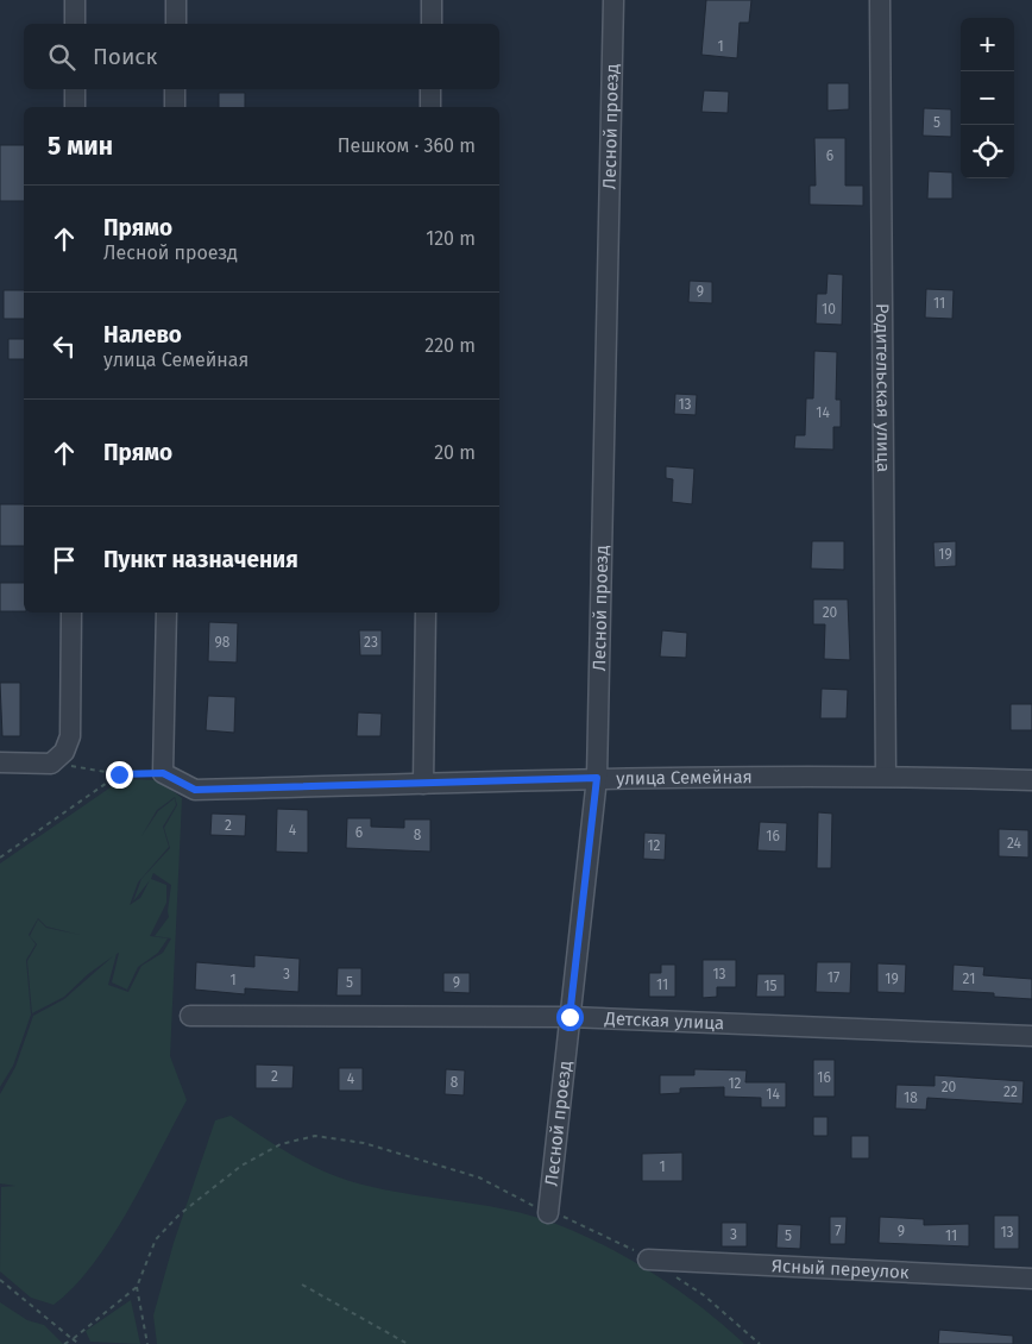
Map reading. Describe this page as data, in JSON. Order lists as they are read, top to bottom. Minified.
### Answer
{"streets":{"street":["Лесной проезд","Родительская улица","улица Семейная","Детская улица","Ясный переулок"]},"crossings":[["Лесной проезд","улица Семейная"],["Лесной проезд","Детская улица"],["Родительская улица","улица Семейная"]],"house_numbers":["1","5","6","9","11","10","13","14","19","20","98","23","2","4","6","8","16","24","12","3","13","17","19","21","1","5","9","11","15","2","16","4","8","12","20","22","14","18","1","7","9","13","3","5","11"],"page":{"map_buttons":["+","−"],"search":"Поиск","heading":["5 мин","Пешком · 360 m"],"list":[["Прямо","Лесной проезд","120 m"],["Налево","улица Семейная","220 m"],["Прямо","20 m"],"Пункт назначения"]}}
